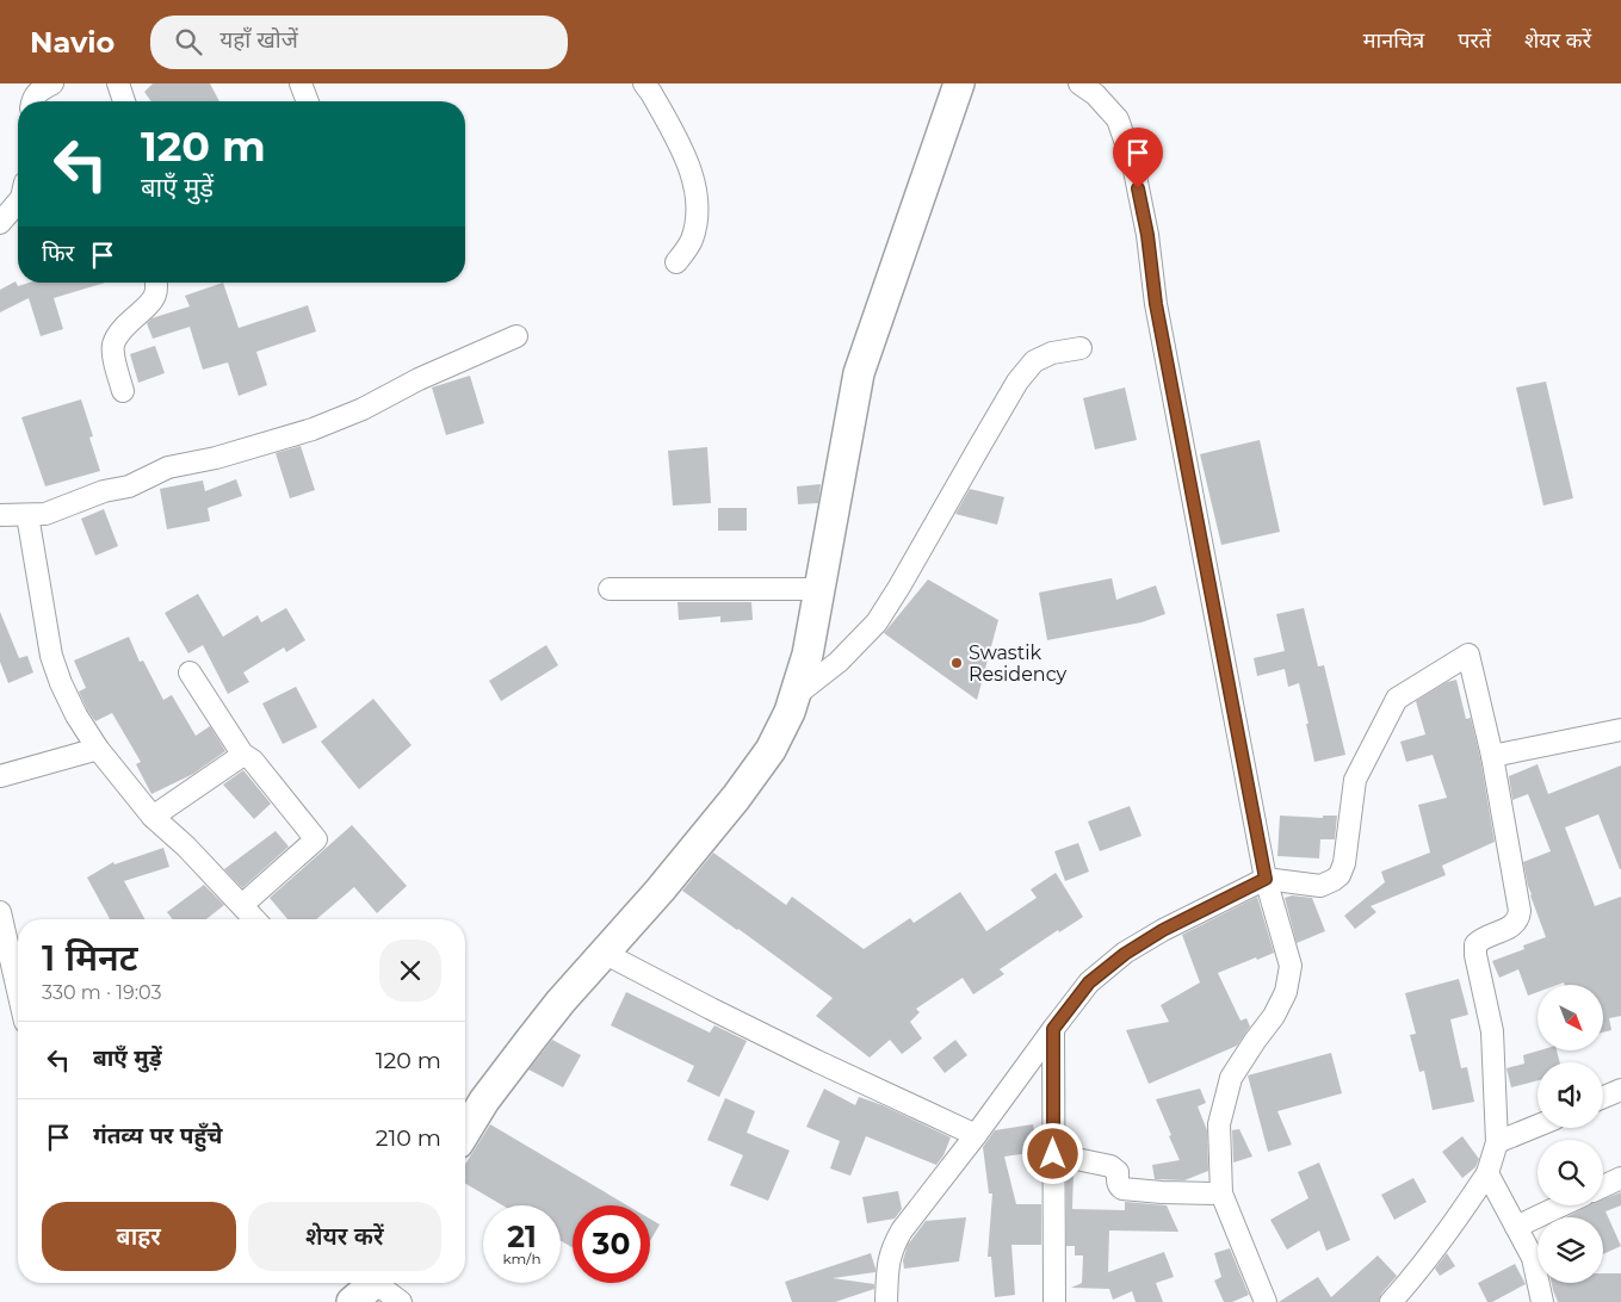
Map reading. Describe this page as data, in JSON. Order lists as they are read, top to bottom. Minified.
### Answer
{"places":["Swastik Residency"],"north":"bottom right","page":{"header":"Navio","search":"यहाँ खोजें","nav":["मानचित्र","परतें","शेयर करें"],"turn":["120 m","बाएँ मुड़ें"],"then":"फिर","heading":["1 मिनट","330 m · 19:03"],"list":[{"name":"बाएँ मुड़ें","value":"120 m"},{"name":"गंतव्य पर पहुँचे","value":"210 m"}],"buttons":["बाहर","शेयर करें"],"speed":"21 km/h","limit":"30"}}
